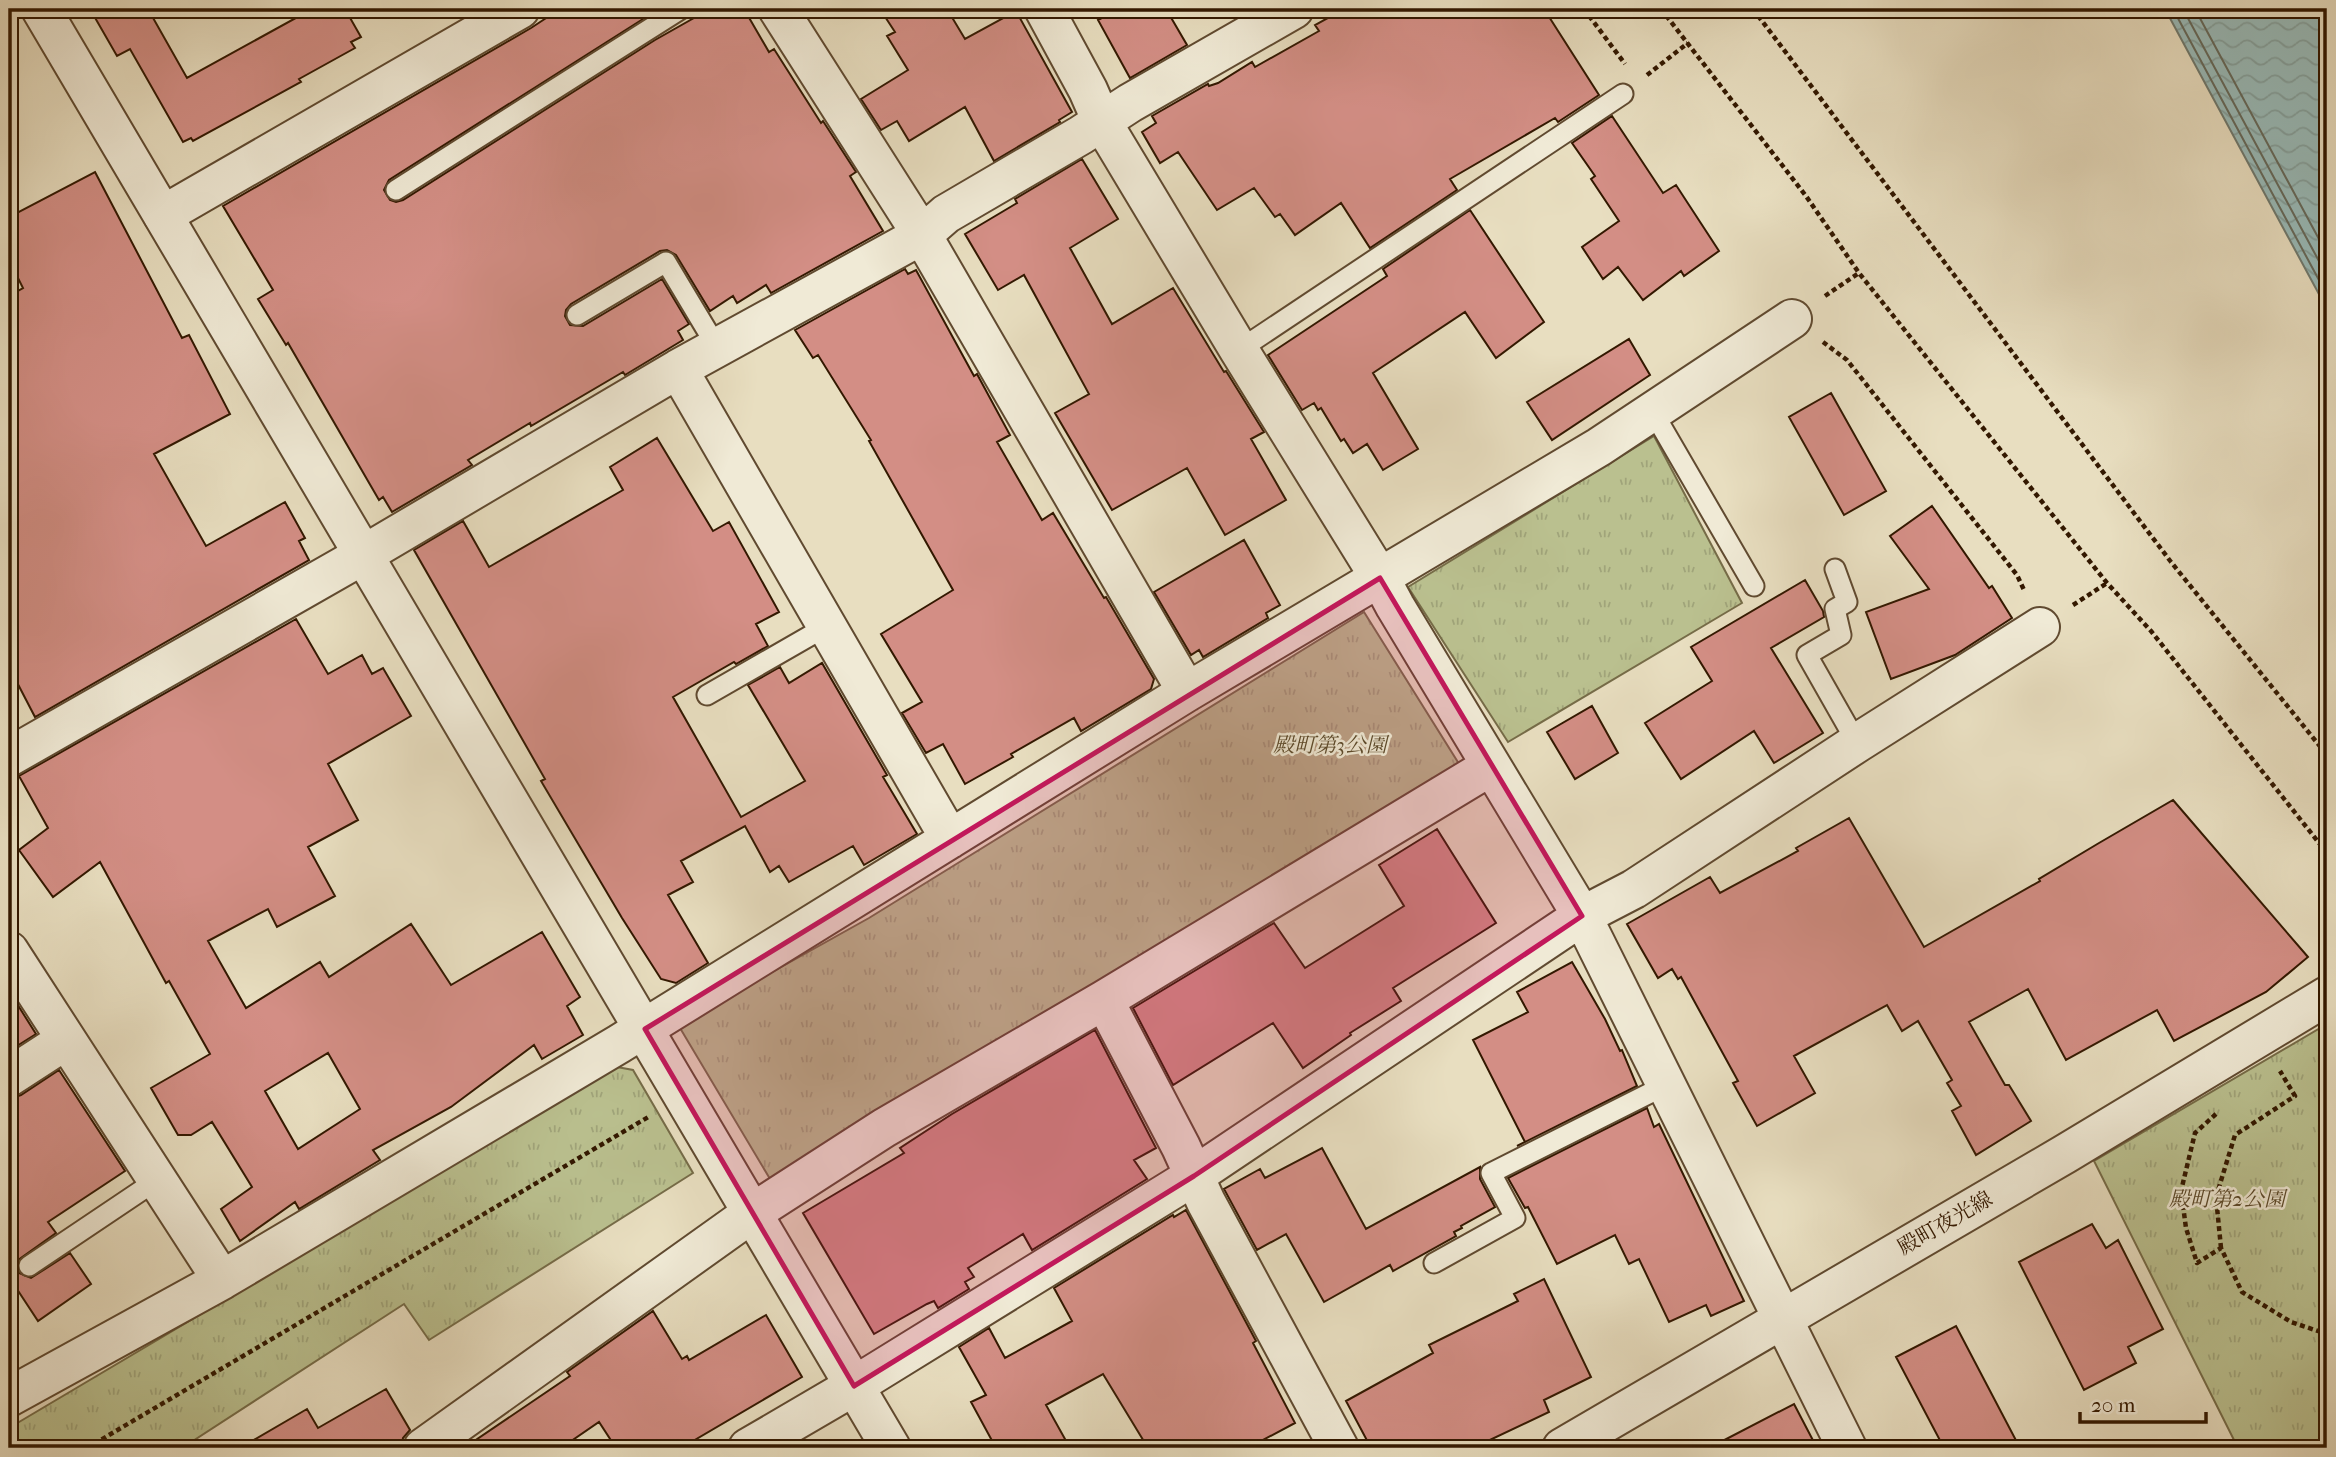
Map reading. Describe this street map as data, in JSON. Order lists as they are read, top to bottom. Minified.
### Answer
{"streets":{"street":["殿町夜光線"]},"parks":["殿町第3公園","殿町第2公園"],"scale_bar":"20 m"}
